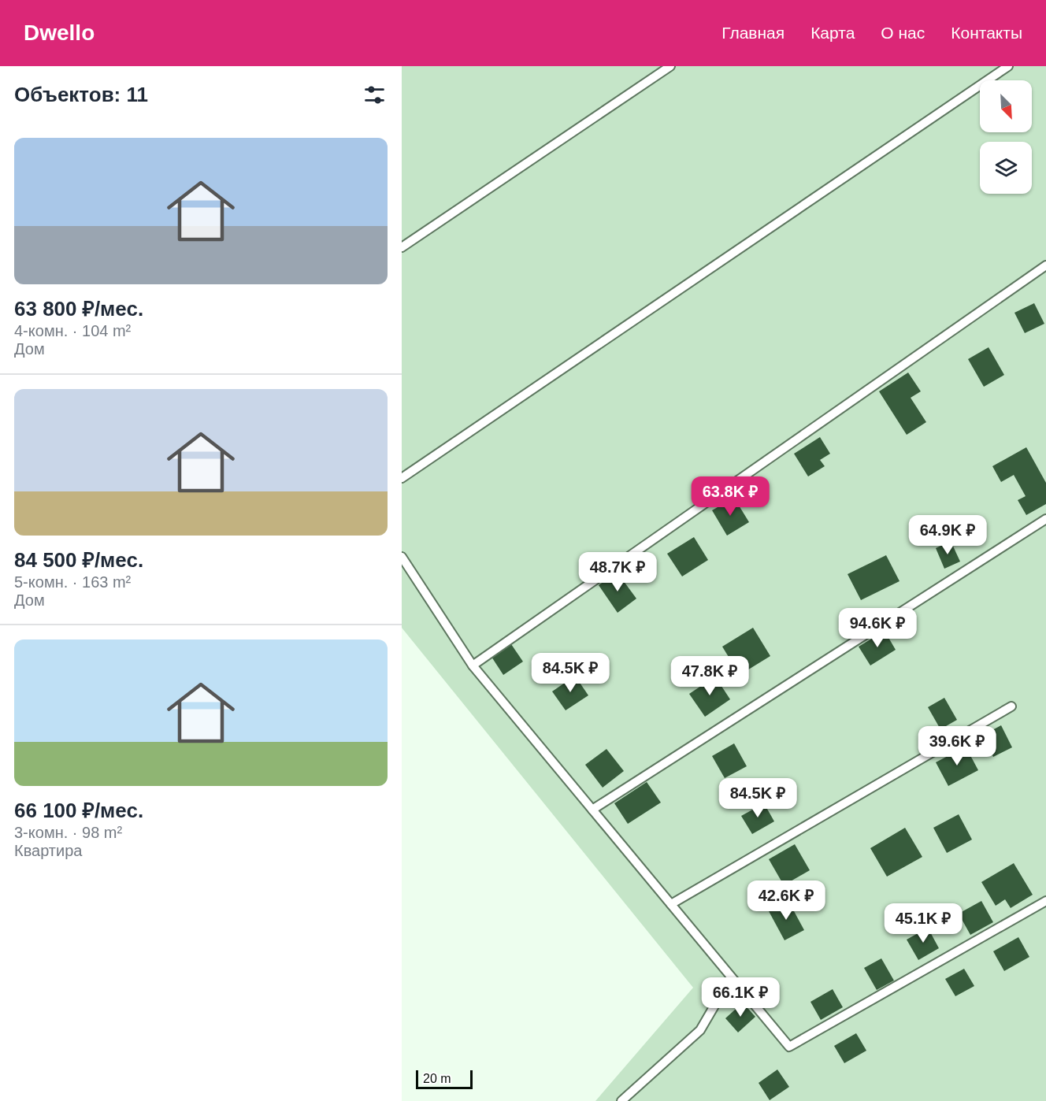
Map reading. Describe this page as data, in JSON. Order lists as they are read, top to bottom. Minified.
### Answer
{"scale_bar":"20 m","north":"bottom right","page":{"header":"Dwello","nav":["Главная","Карта","О нас","Контакты"],"heading":"Объектов: 11","list":[{"name":"63 800 ₽/мес.","note":"4-комн. · 104 m² · Дом"},{"name":"84 500 ₽/мес.","note":"5-комн. · 163 m² · Дом"},{"name":"66 100 ₽/мес.","note":"3-комн. · 98 m² · Квартира"}],"price":["63.8K ₽","64.9K ₽","48.7K ₽","94.6K ₽","84.5K ₽","47.8K ₽","39.6K ₽","84.5K ₽","42.6K ₽","45.1K ₽","66.1K ₽"],"scale":"20 m"}}
